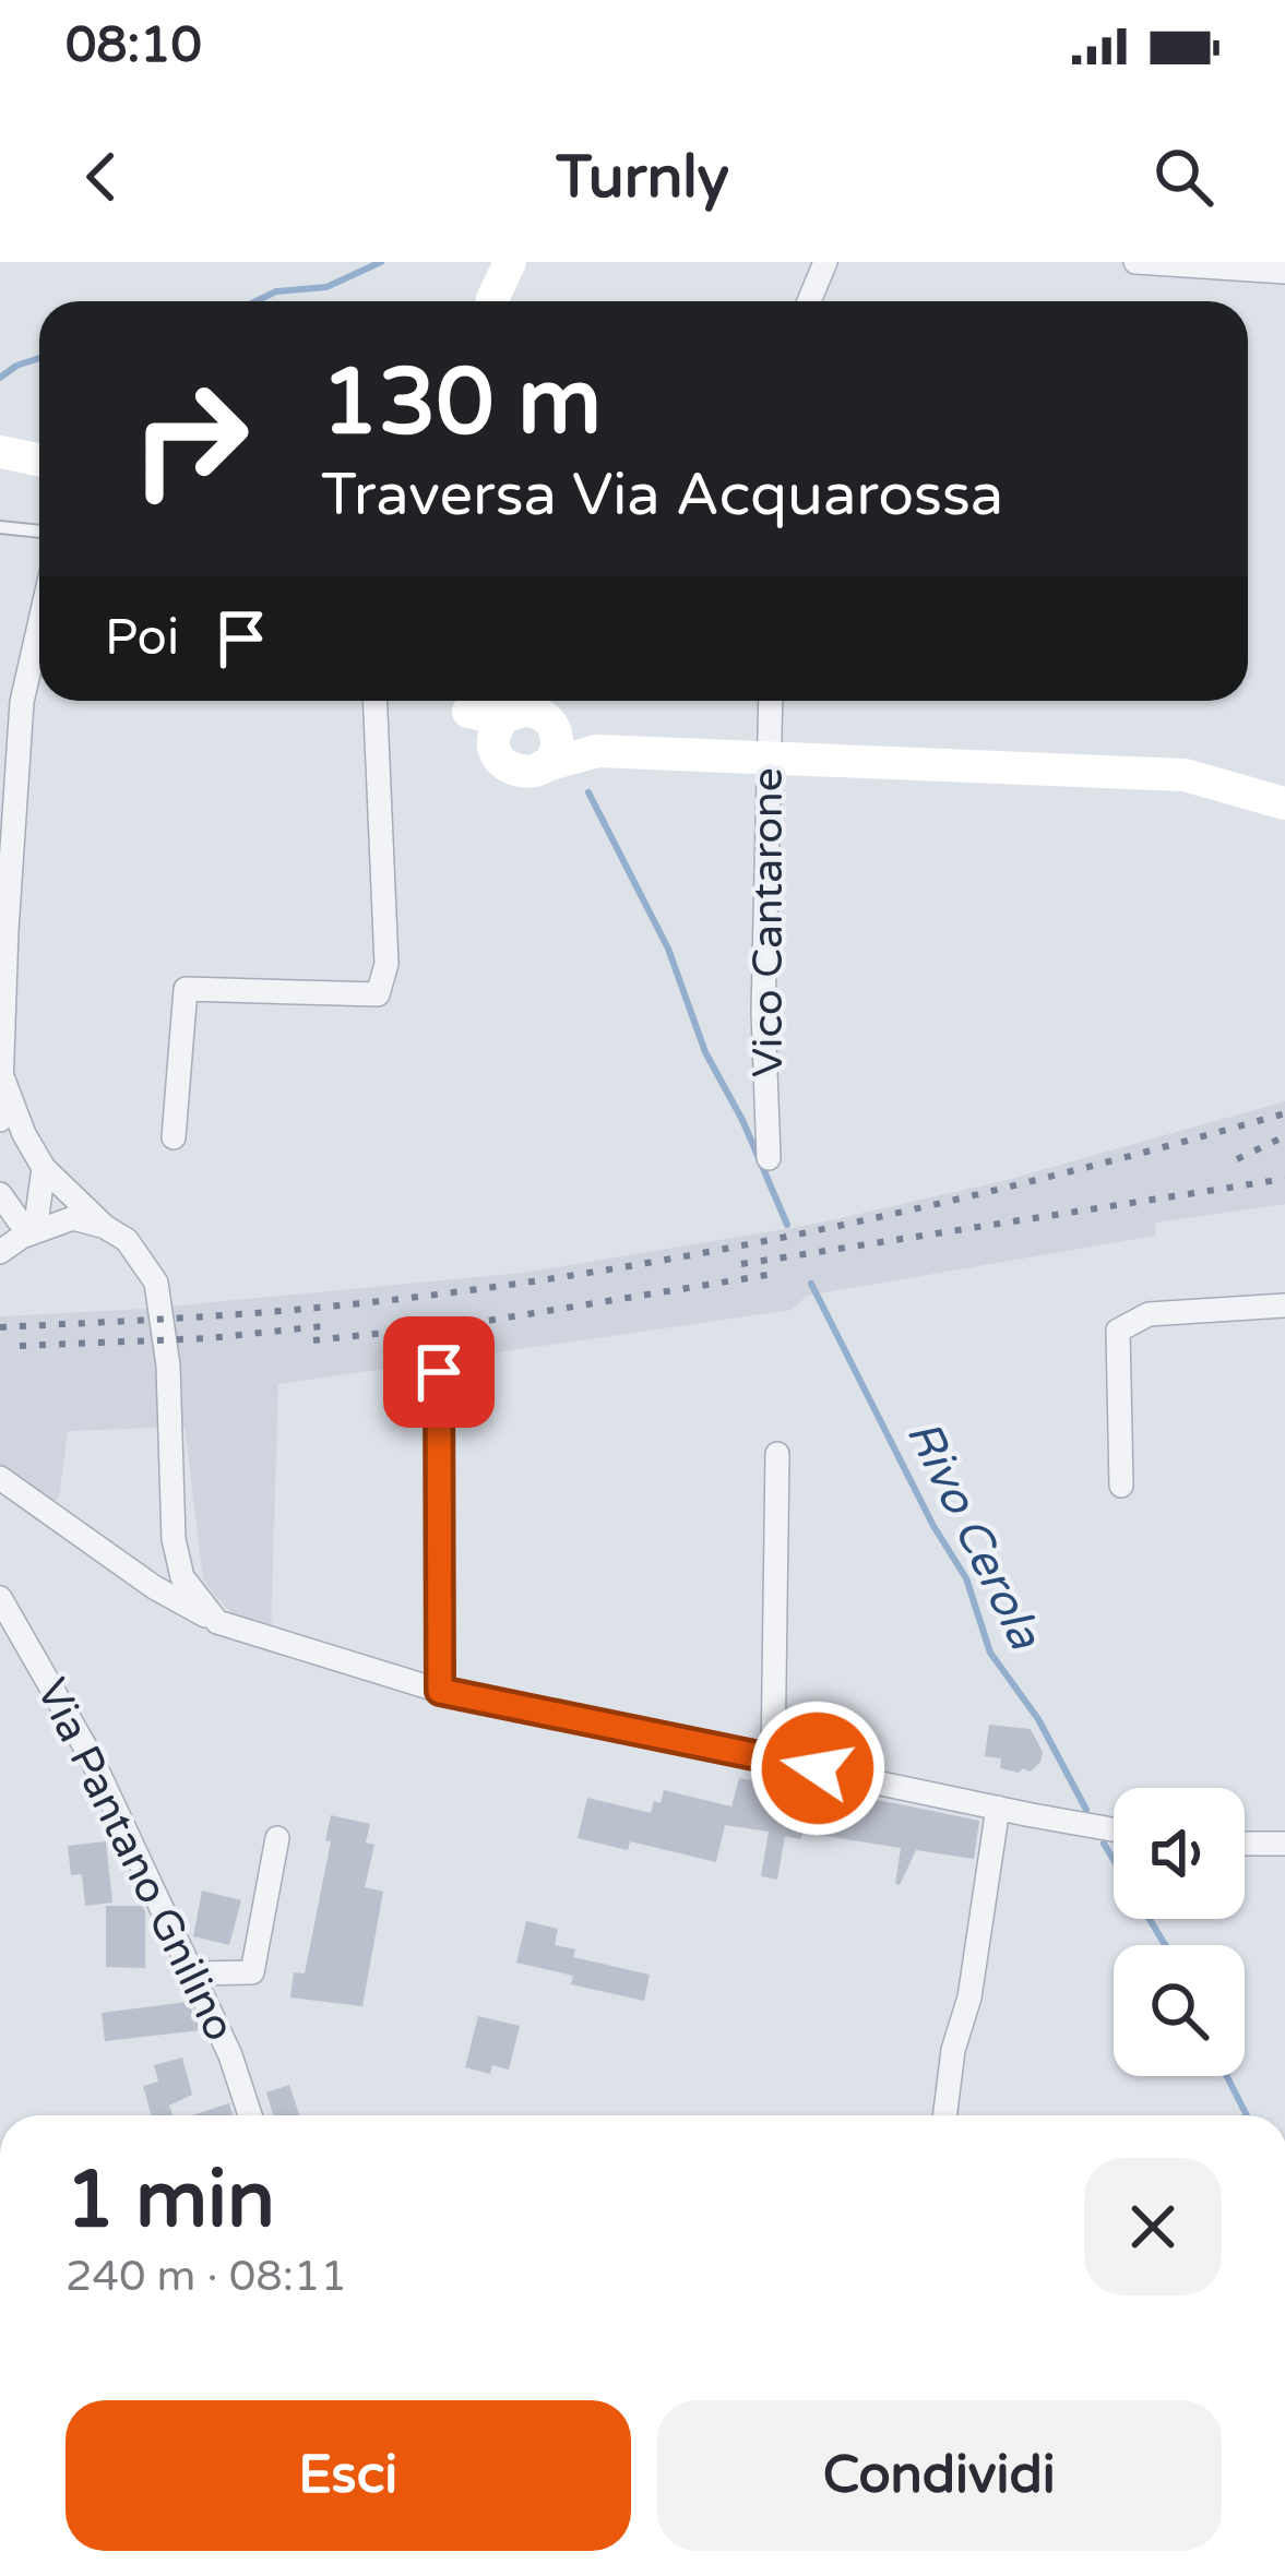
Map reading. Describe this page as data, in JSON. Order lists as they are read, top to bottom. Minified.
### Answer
{"streets":{"street":["Vico Cantarone","Via Pantano Gnilino"]},"water":["Rivo Cerola"],"page":{"status":"08:10","header":"Turnly","turn":["130 m","Traversa Via Acquarossa"],"then":"Poi","heading":["1 min","240 m · 08:11"],"buttons":["Esci","Condividi"]}}
